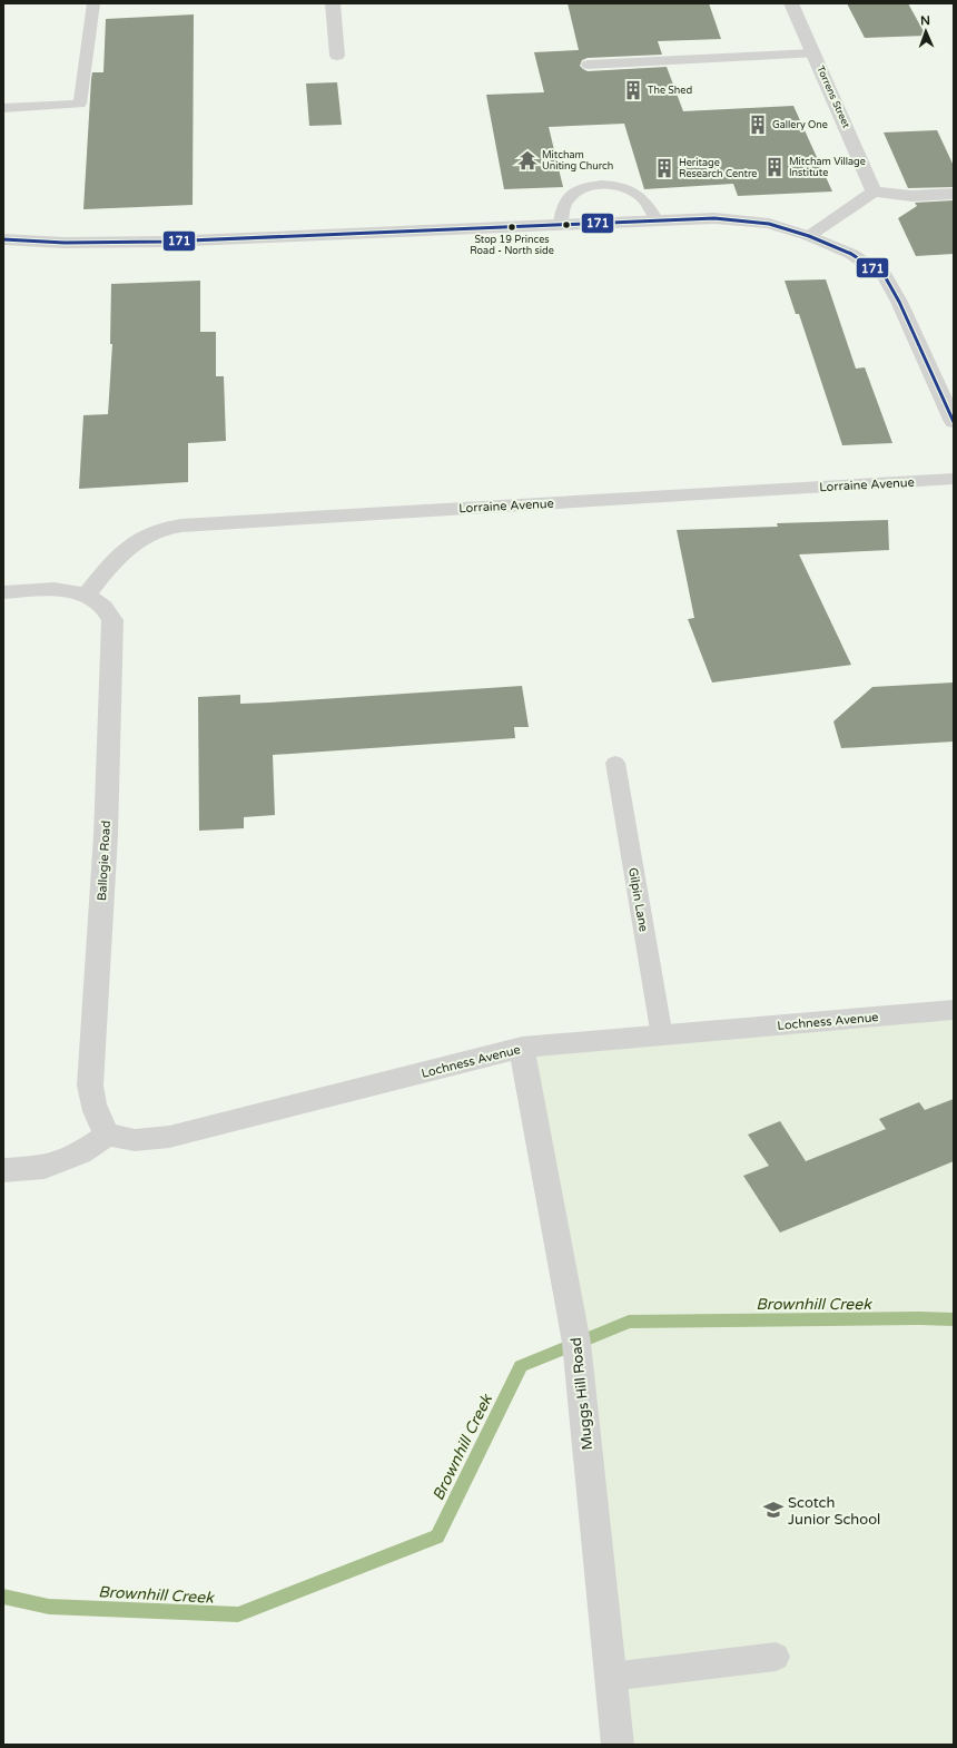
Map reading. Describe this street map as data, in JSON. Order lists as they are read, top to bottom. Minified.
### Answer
{"streets":{"street":["Torrens Street","Lorraine Avenue","Ballogie Road","Lochness Avenue","Muggs Hill Road"],"lane":["Gilpin Lane"]},"crossings":[["Lorraine Avenue","Ballogie Road"],["Ballogie Road","Lochness Avenue"],["Gilpin Lane","Lochness Avenue"],["Lochness Avenue","Muggs Hill Road"]],"water":["Brownhill Creek"],"places":{"building":["The Shed","Gallery One","Mitcham Village Institute","Heritage Research Centre"],"temple":["Mitcham Uniting Church"],"other":["Stop 19 Princes Road - North side"],"school or university":["Scotch Junior School"]},"lines":["transit line 171"],"north":"top"}
